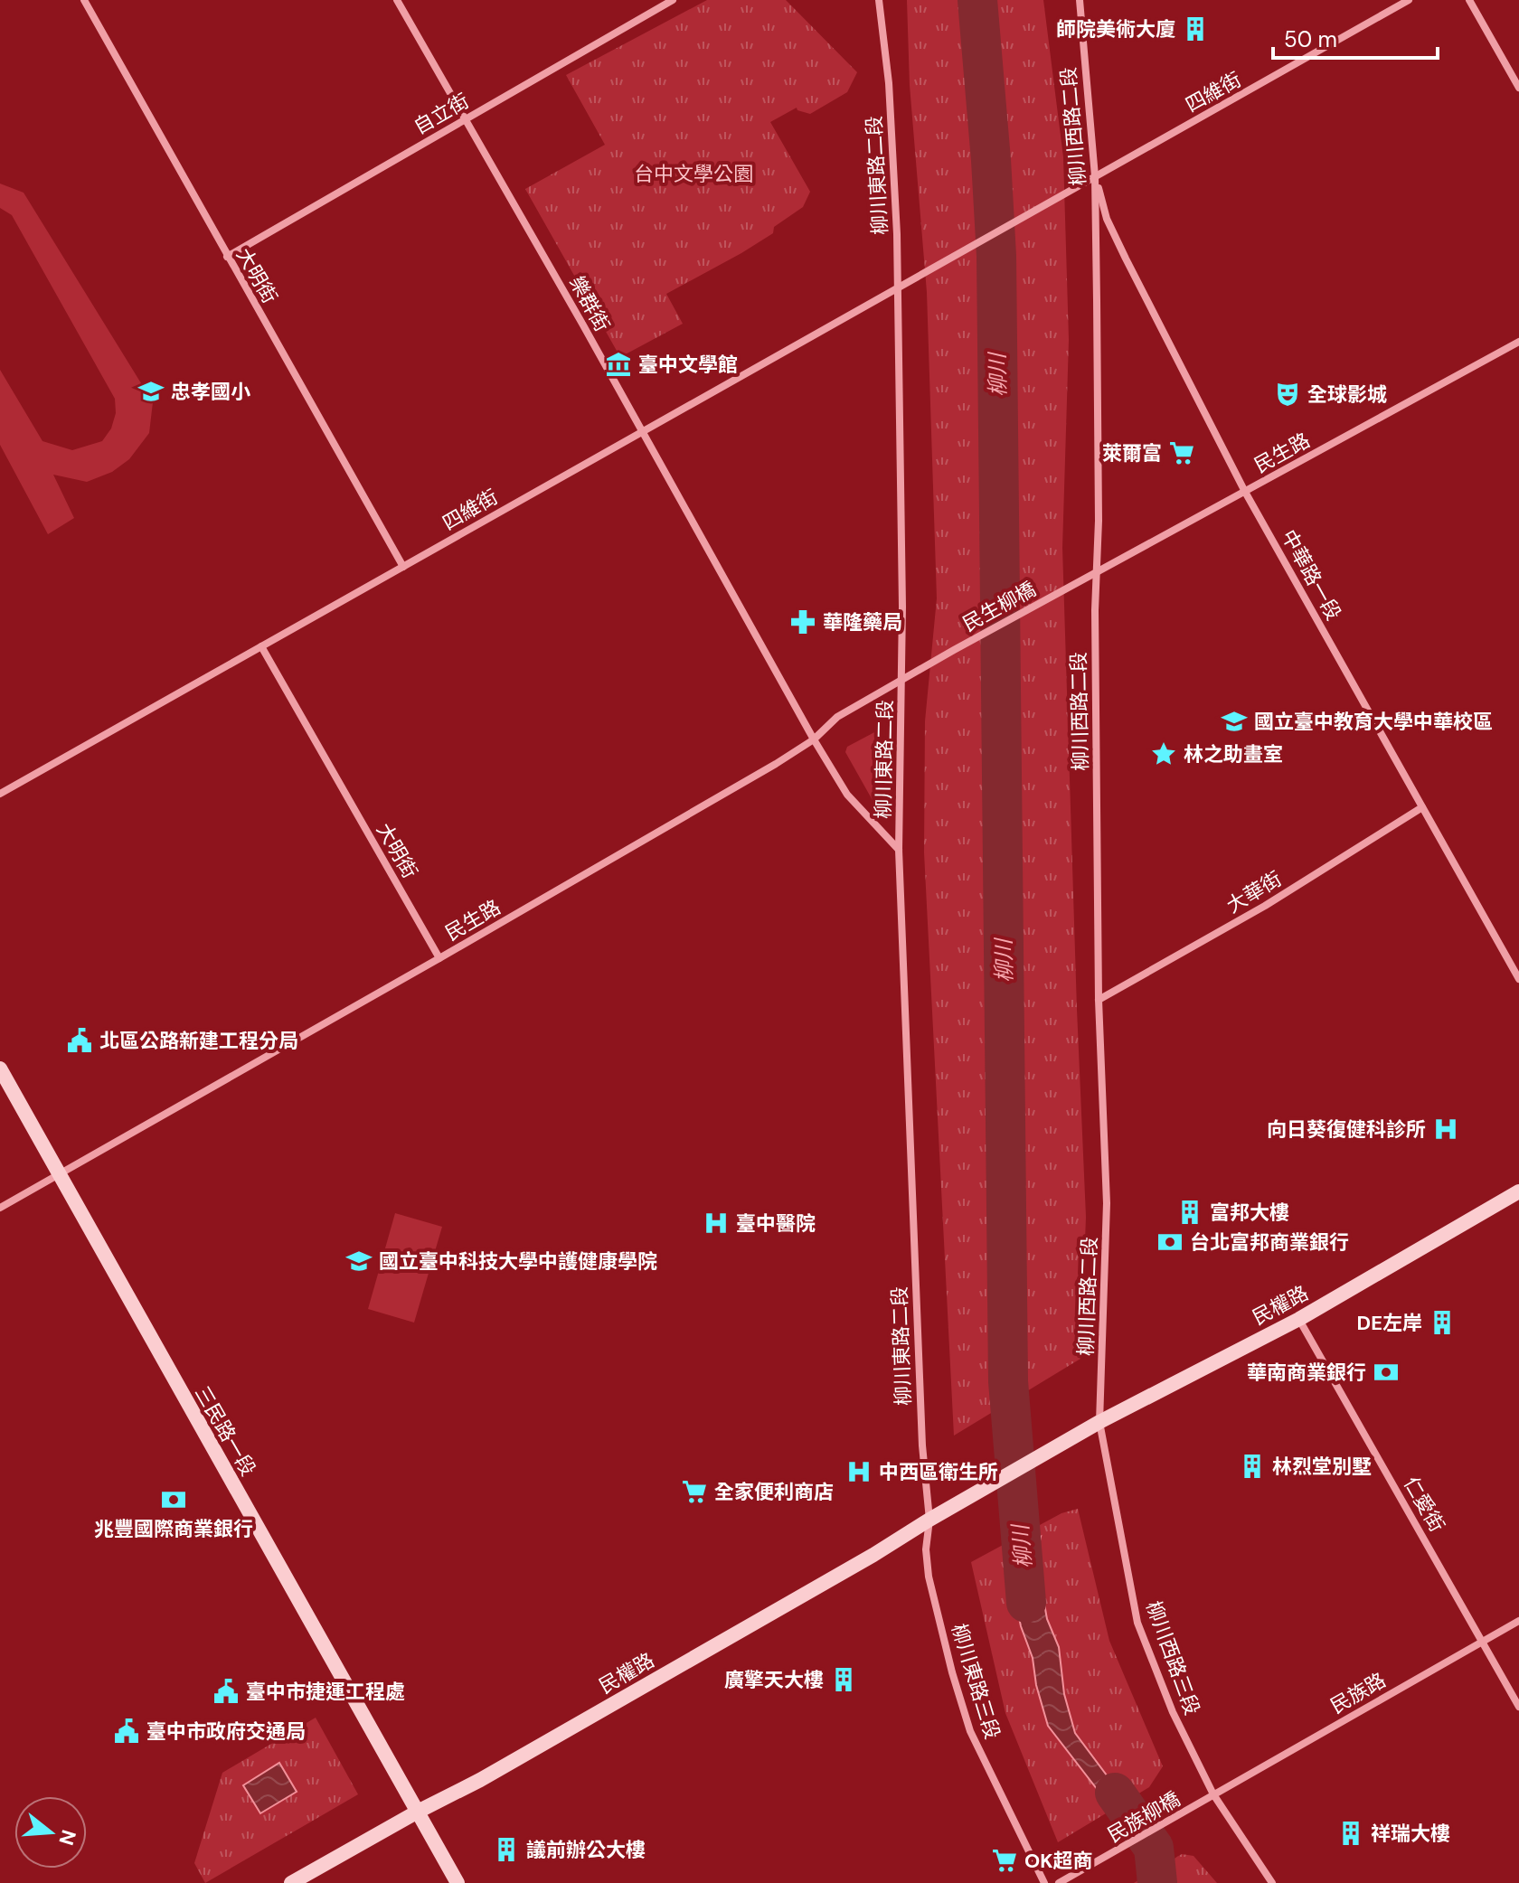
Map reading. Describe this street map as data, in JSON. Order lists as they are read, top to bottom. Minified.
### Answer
{"streets":{"main road":["民權路","三民路一段"],"street":["四維街","自立街","柳川西路二段","柳川東路二段","大明街","樂群街","民生路","中華路一段","民生柳橋","大華街","仁愛街","柳川西路三段","柳川東路三段","民族路","民族柳橋"]},"crossings":[["四維街","柳川西路二段"],["四維街","柳川東路二段"],["四維街","大明街"],["四維街","樂群街"],["四維街","中華路一段"],["自立街","大明街"],["自立街","樂群街"],["柳川西路二段","民生路"],["柳川西路二段","中華路一段"],["柳川西路二段","大華街"],["柳川西路二段","民權路"],["柳川西路二段","柳川西路三段"],["柳川東路二段","樂群街"],["柳川東路二段","民生路"],["柳川東路二段","民權路"],["柳川東路二段","柳川東路三段"],["大明街","民生路"],["樂群街","民生路"],["民生路","中華路一段"],["民生路","民生柳橋"],["民生路","三民路一段"],["中華路一段","大華街"],["民權路","三民路一段"],["民權路","仁愛街"],["民權路","柳川西路三段"],["民權路","柳川東路三段"],["仁愛街","民族路"],["柳川西路三段","民族路"],["柳川西路三段","民族柳橋"],["民族路","民族柳橋"]],"water":["柳川"],"parks":["台中文學公園"],"places":{"building":["師院美術大廈","富邦大樓","DE左岸","林烈堂別墅","廣擎天大樓","祥瑞大樓","議前辦公大樓"],"museum":["臺中文學館"],"school or university":["忠孝國小","國立臺中教育大學中華校區","國立臺中科技大學中護健康學院"],"theatre":["全球影城"],"supermarket":["萊爾富","全家便利商店","OK超商"],"pharmacy":["華隆藥局"],"place":["林之助畫室"],"public building":["北區公路新建工程分局","臺中市捷運工程處","臺中市政府交通局"],"hospital":["向日葵復健科診所","臺中醫院","中西區衛生所"],"bank":["台北富邦商業銀行","華南商業銀行","兆豐國際商業銀行"]},"scale_bar":"50 m","north":"right"}
